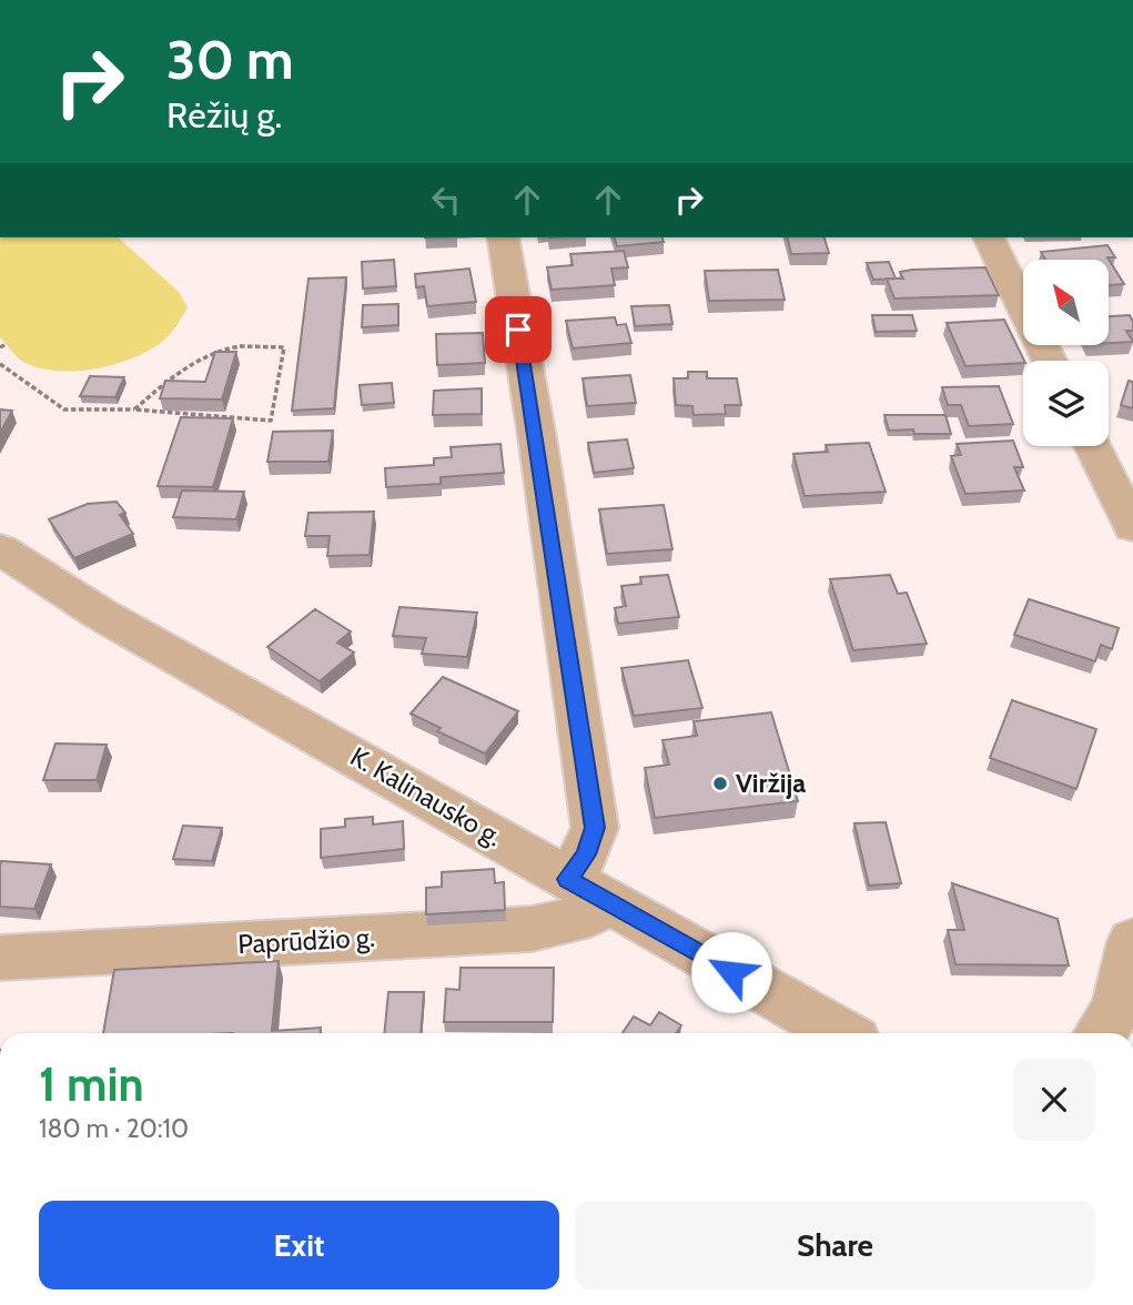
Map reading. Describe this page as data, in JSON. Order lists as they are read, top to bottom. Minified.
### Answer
{"streets":{"street":["K. Kalinausko g.","Paprūdžio g."]},"crossings":[["K. Kalinausko g.","Paprūdžio g."]],"places":["Viržija"],"north":"top left","page":{"turn":["30 m","Rėžių g."],"heading":["1 min","180 m · 20:10"],"buttons":["Exit","Share"]}}
